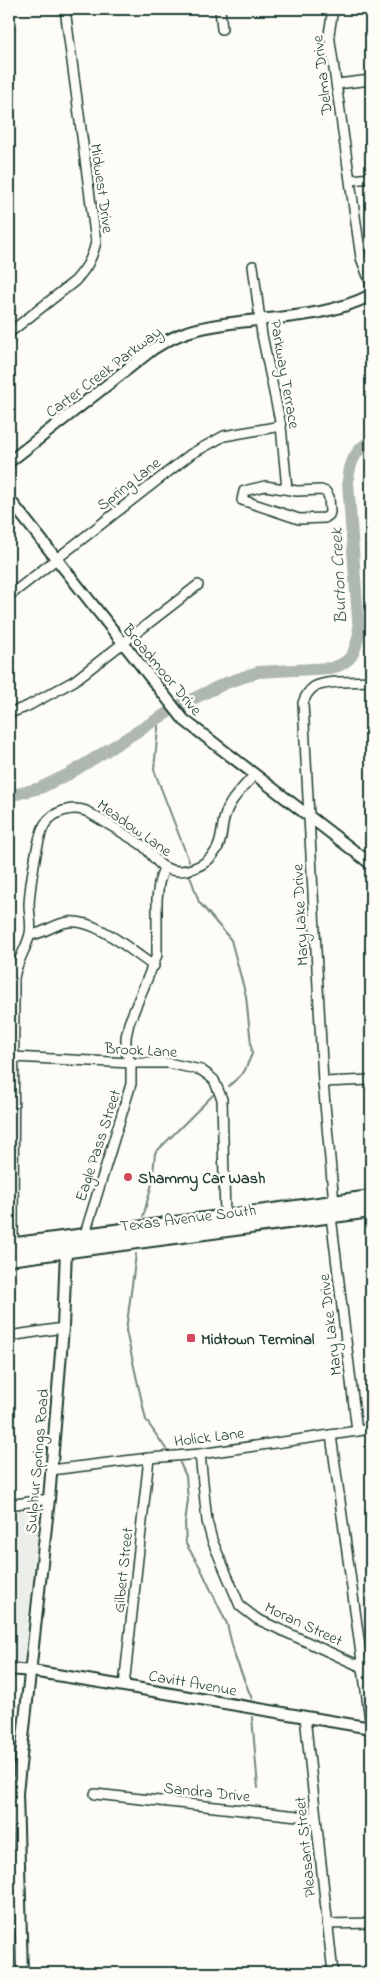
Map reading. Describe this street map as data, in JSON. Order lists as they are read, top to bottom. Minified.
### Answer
{"streets":{"main road":["Texas Avenue South"],"street":["Delma Drive","Midwest Drive","Carter Creek Parkway","Parkway Terrace","Spring Lane","Broadmoor Drive","Meadow Lane","Mary Lake Drive","Brook Lane","Eagle Pass Street","Holick Lane","Sulphur Springs Road","Gilbert Street","Moran Street","Cavitt Avenue","Sandra Drive","Pleasant Street"]},"crossings":[["Carter Creek Parkway","Parkway Terrace"],["Parkway Terrace","Spring Lane"],["Spring Lane","Broadmoor Drive"],["Broadmoor Drive","Meadow Lane"],["Broadmoor Drive","Mary Lake Drive"],["Meadow Lane","Brook Lane"],["Meadow Lane","Eagle Pass Street"],["Meadow Lane","Texas Avenue South"],["Mary Lake Drive","Texas Avenue South"],["Mary Lake Drive","Holick Lane"],["Brook Lane","Eagle Pass Street"],["Brook Lane","Texas Avenue South"],["Eagle Pass Street","Texas Avenue South"],["Texas Avenue South","Sulphur Springs Road"],["Holick Lane","Sulphur Springs Road"],["Holick Lane","Gilbert Street"],["Holick Lane","Moran Street"],["Sulphur Springs Road","Cavitt Avenue"],["Gilbert Street","Cavitt Avenue"],["Cavitt Avenue","Pleasant Street"],["Sandra Drive","Pleasant Street"]],"water":["Burton Creek"],"places":{"other":["Shammy Car Wash"],"transit":["Midtown Terminal"]}}
